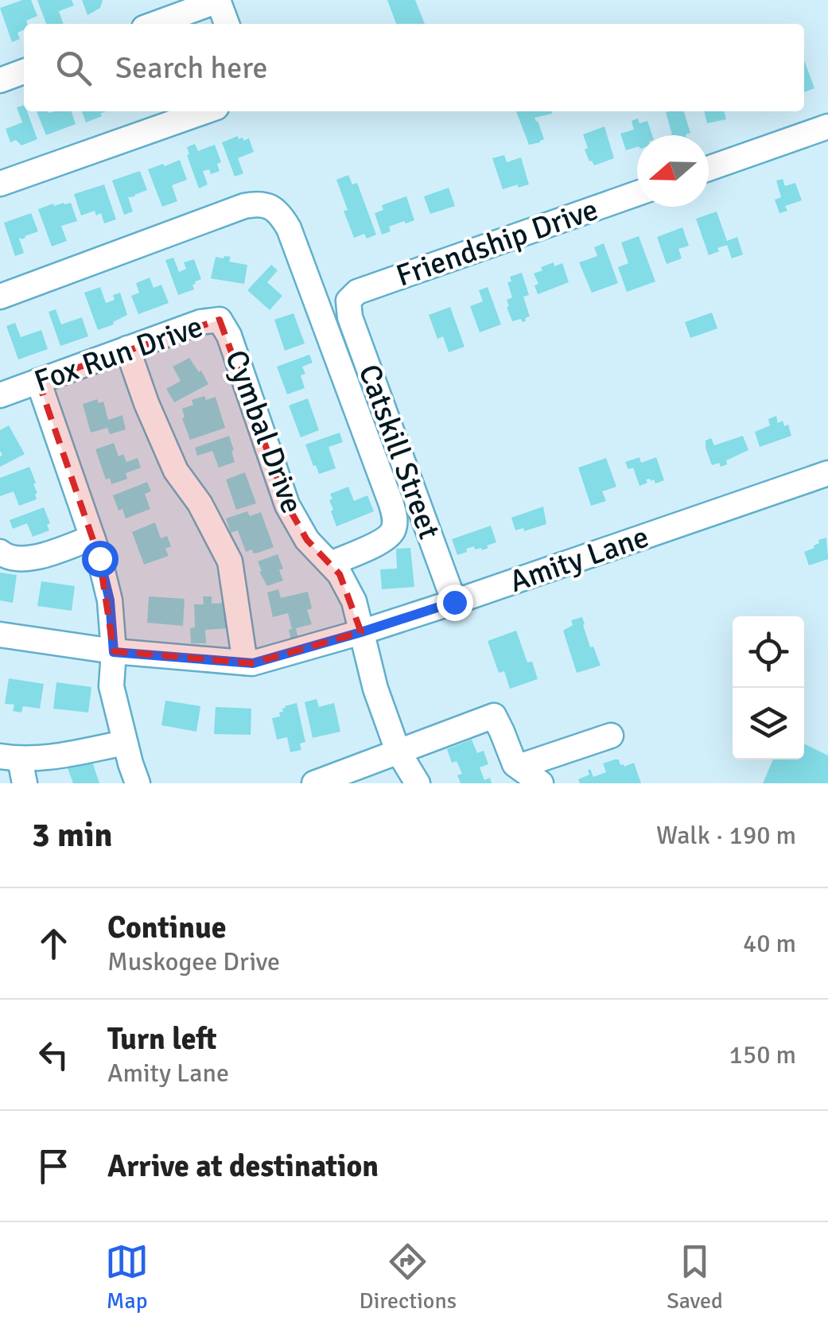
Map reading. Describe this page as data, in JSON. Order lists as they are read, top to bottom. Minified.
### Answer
{"streets":{"street":["Friendship Drive","Fox Run Drive","Cymbal Drive","Catskill Street","Amity Lane"]},"crossings":[["Friendship Drive","Catskill Street"],["Fox Run Drive","Cymbal Drive"],["Cymbal Drive","Amity Lane"],["Catskill Street","Amity Lane"]],"north":"left","page":{"search":"Search here","heading":["3 min","Walk · 190 m"],"list":[["Continue","Muskogee Drive","40 m"],["Turn left","Amity Lane","150 m"],"Arrive at destination"],"nav":["Map","Directions","Saved"]}}
